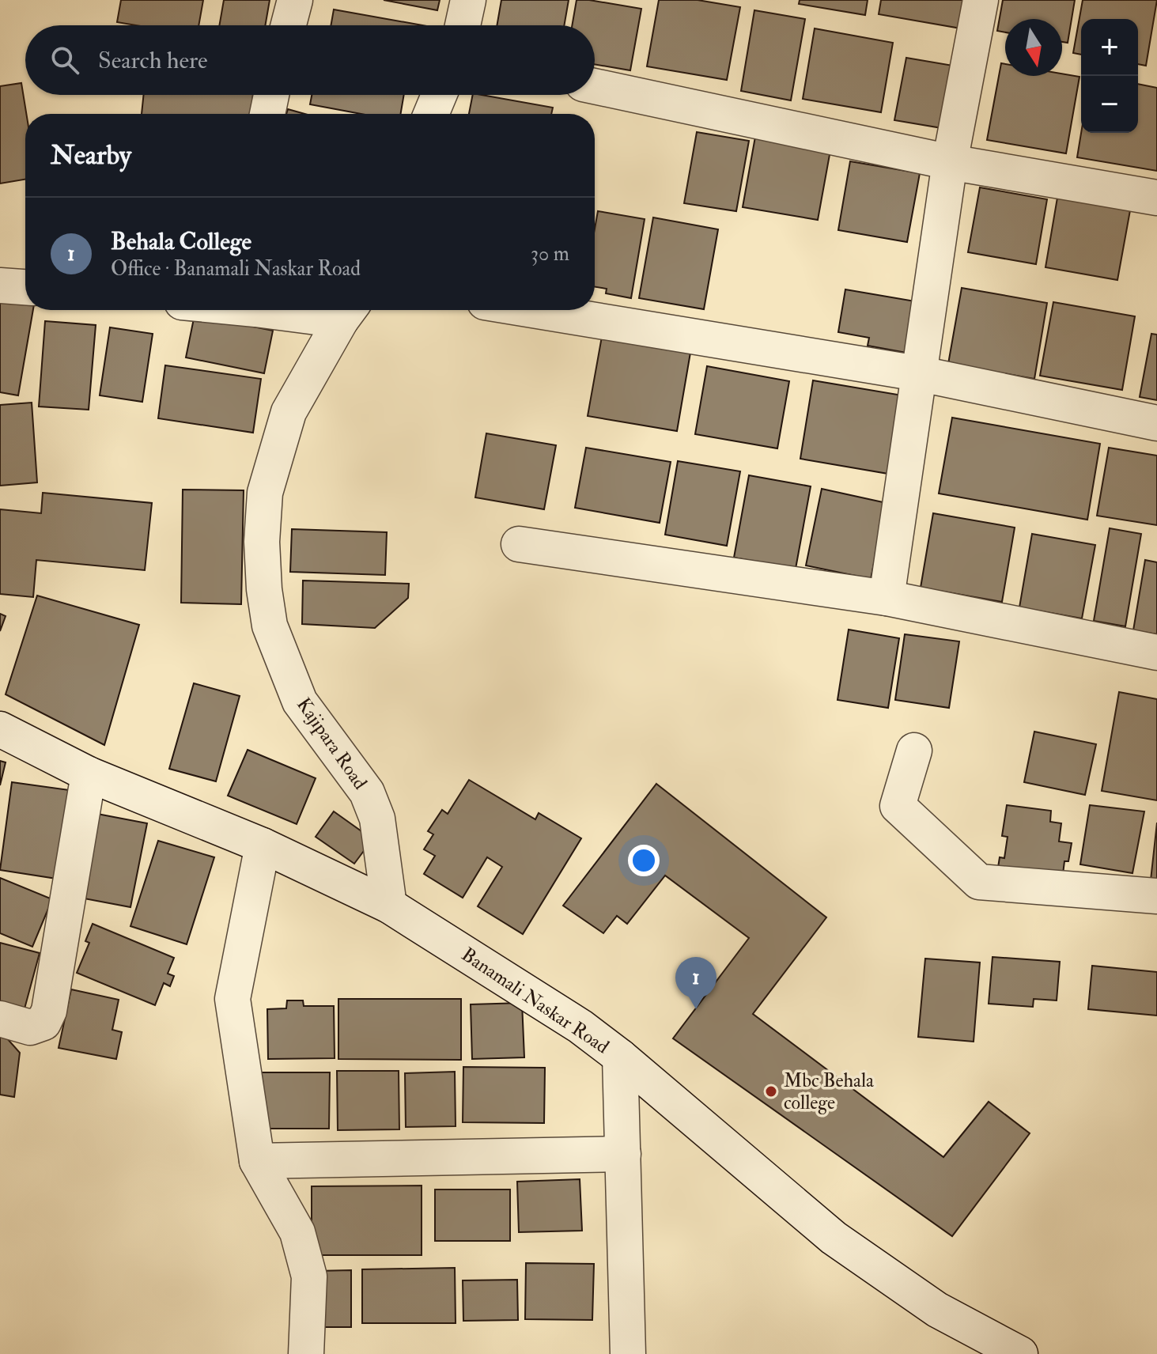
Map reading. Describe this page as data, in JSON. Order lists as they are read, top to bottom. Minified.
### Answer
{"streets":{"street":["Kajipara Road","Banamali Naskar Road"]},"crossings":[["Kajipara Road","Banamali Naskar Road"]],"places":["Mbc Behala college"],"north":"bottom","page":{"map_buttons":["+","−"],"search":"Search here","heading":"Nearby","list":[{"mark":"1","name":"Behala College","note":"Office · Banamali Naskar Road","value":"30 m"}],"pins":"1"}}
